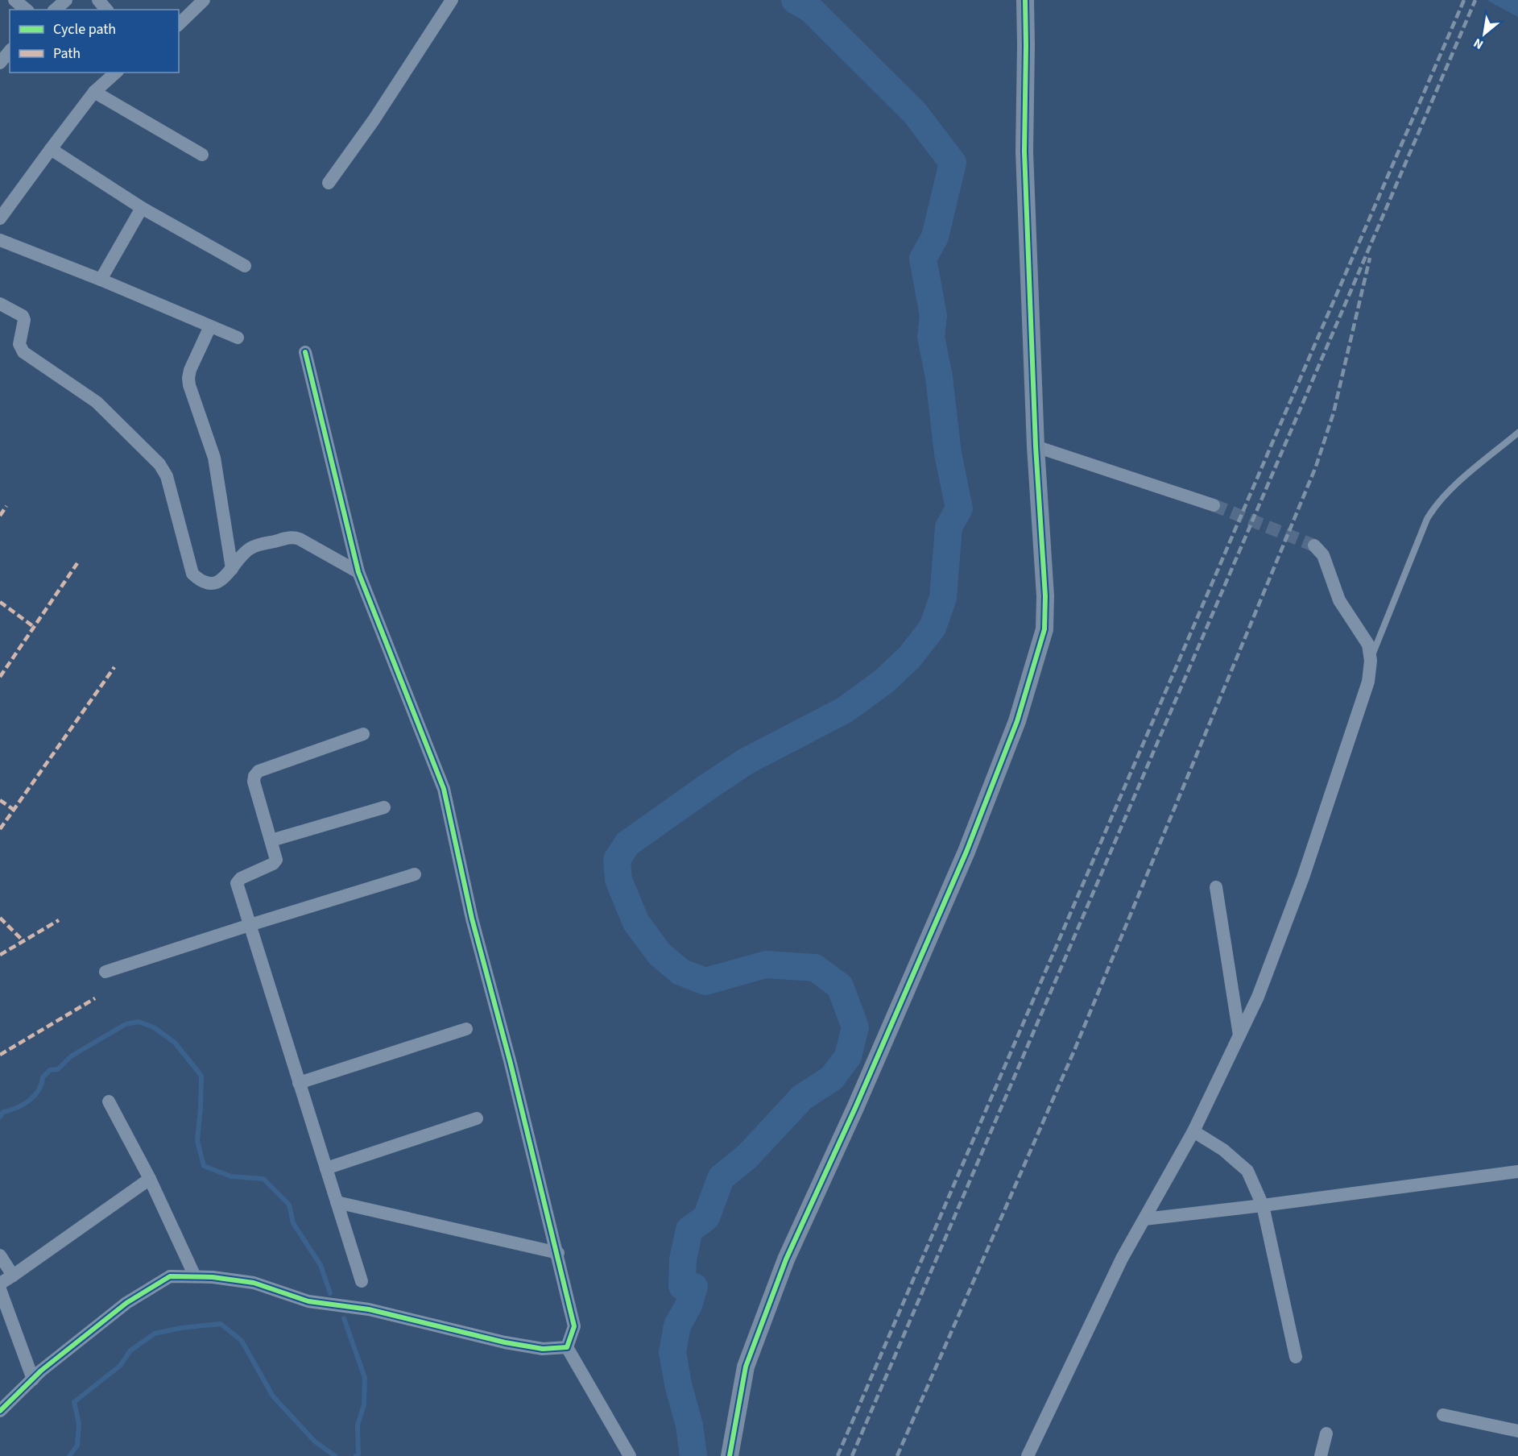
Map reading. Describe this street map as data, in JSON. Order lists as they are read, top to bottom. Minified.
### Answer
{"legend":["Cycle path","Path"],"north":"bottom left"}
